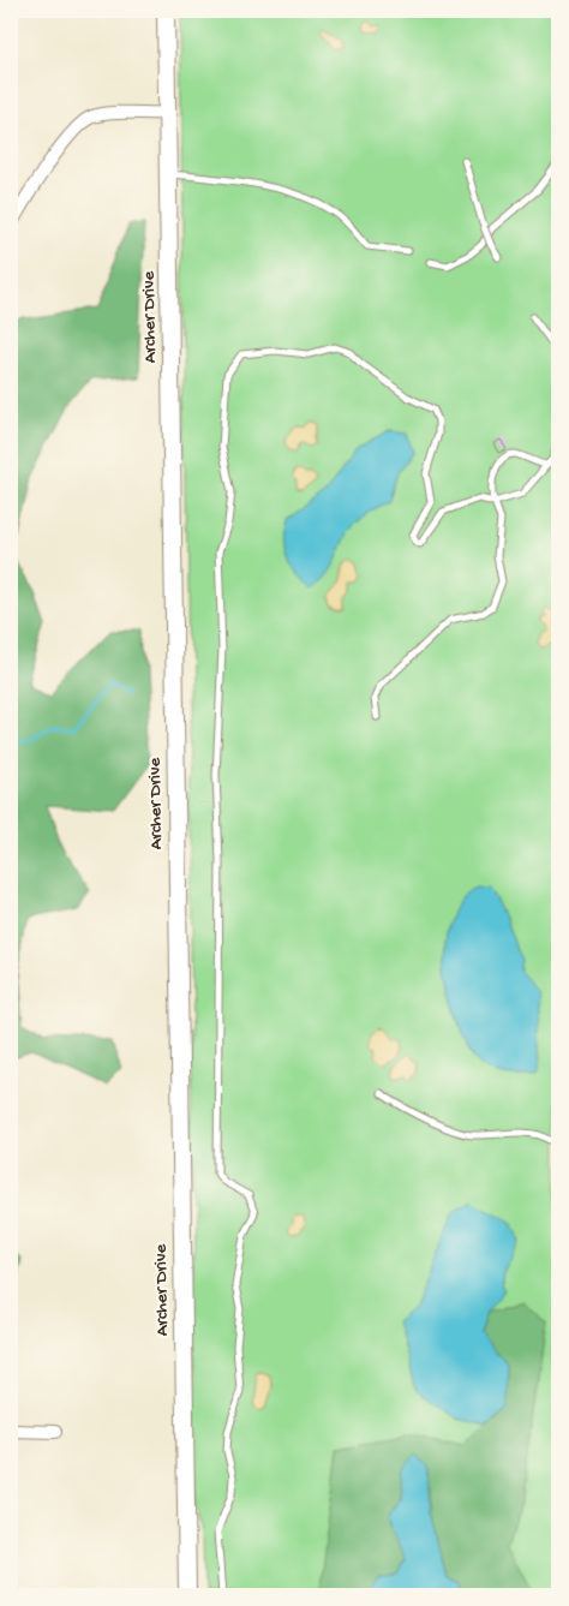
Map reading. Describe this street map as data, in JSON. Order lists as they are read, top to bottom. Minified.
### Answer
{"streets":{"street":["Archer Drive"]}}
